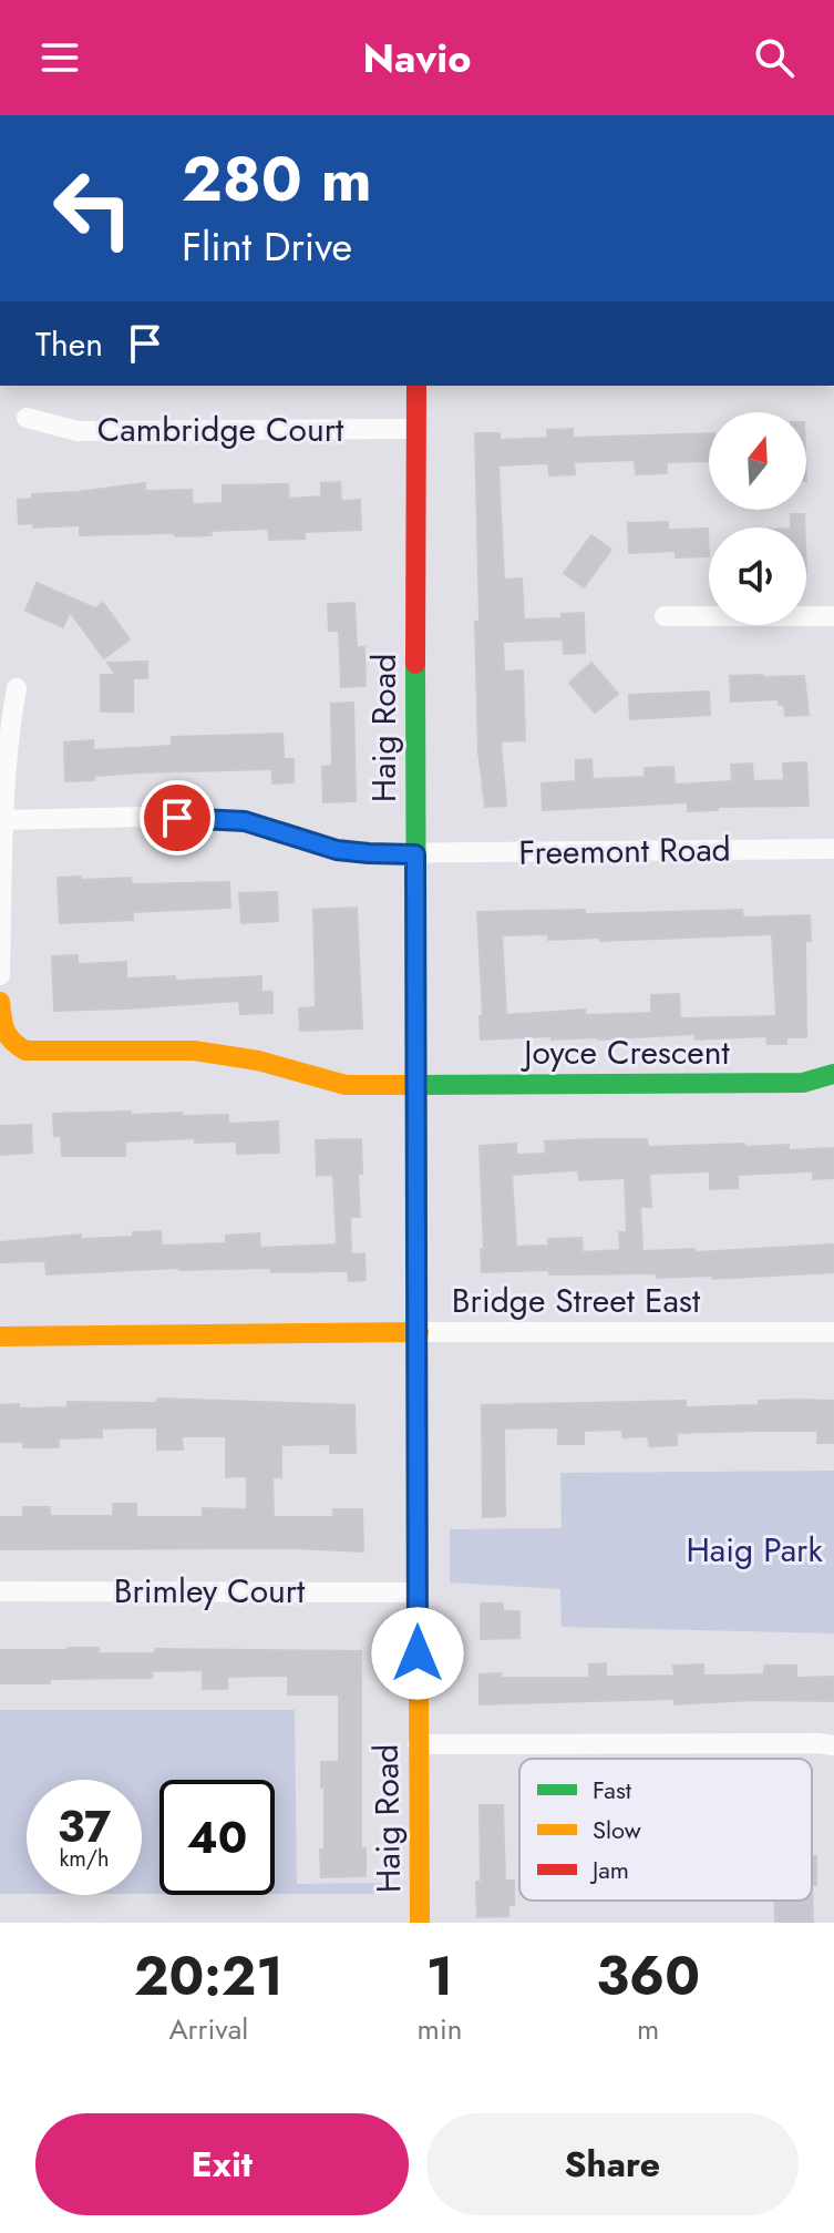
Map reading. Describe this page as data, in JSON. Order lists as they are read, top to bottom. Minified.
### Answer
{"streets":{"street":["Cambridge Court","Haig Road","Freemont Road","Joyce Crescent","Bridge Street East","Brimley Court"]},"crossings":[["Cambridge Court","Haig Road"],["Haig Road","Freemont Road"],["Haig Road","Joyce Crescent"],["Haig Road","Bridge Street East"],["Haig Road","Brimley Court"]],"parks":["Haig Park"],"legend":["Fast","Slow","Jam"],"north":"top","page":{"header":"Navio","turn":["280 m","Flint Drive"],"then":"Then","speed":"37 km/h","limit":"40","eta":["20:21","Arrival","1","min","360","m"],"buttons":["Exit","Share"]}}
